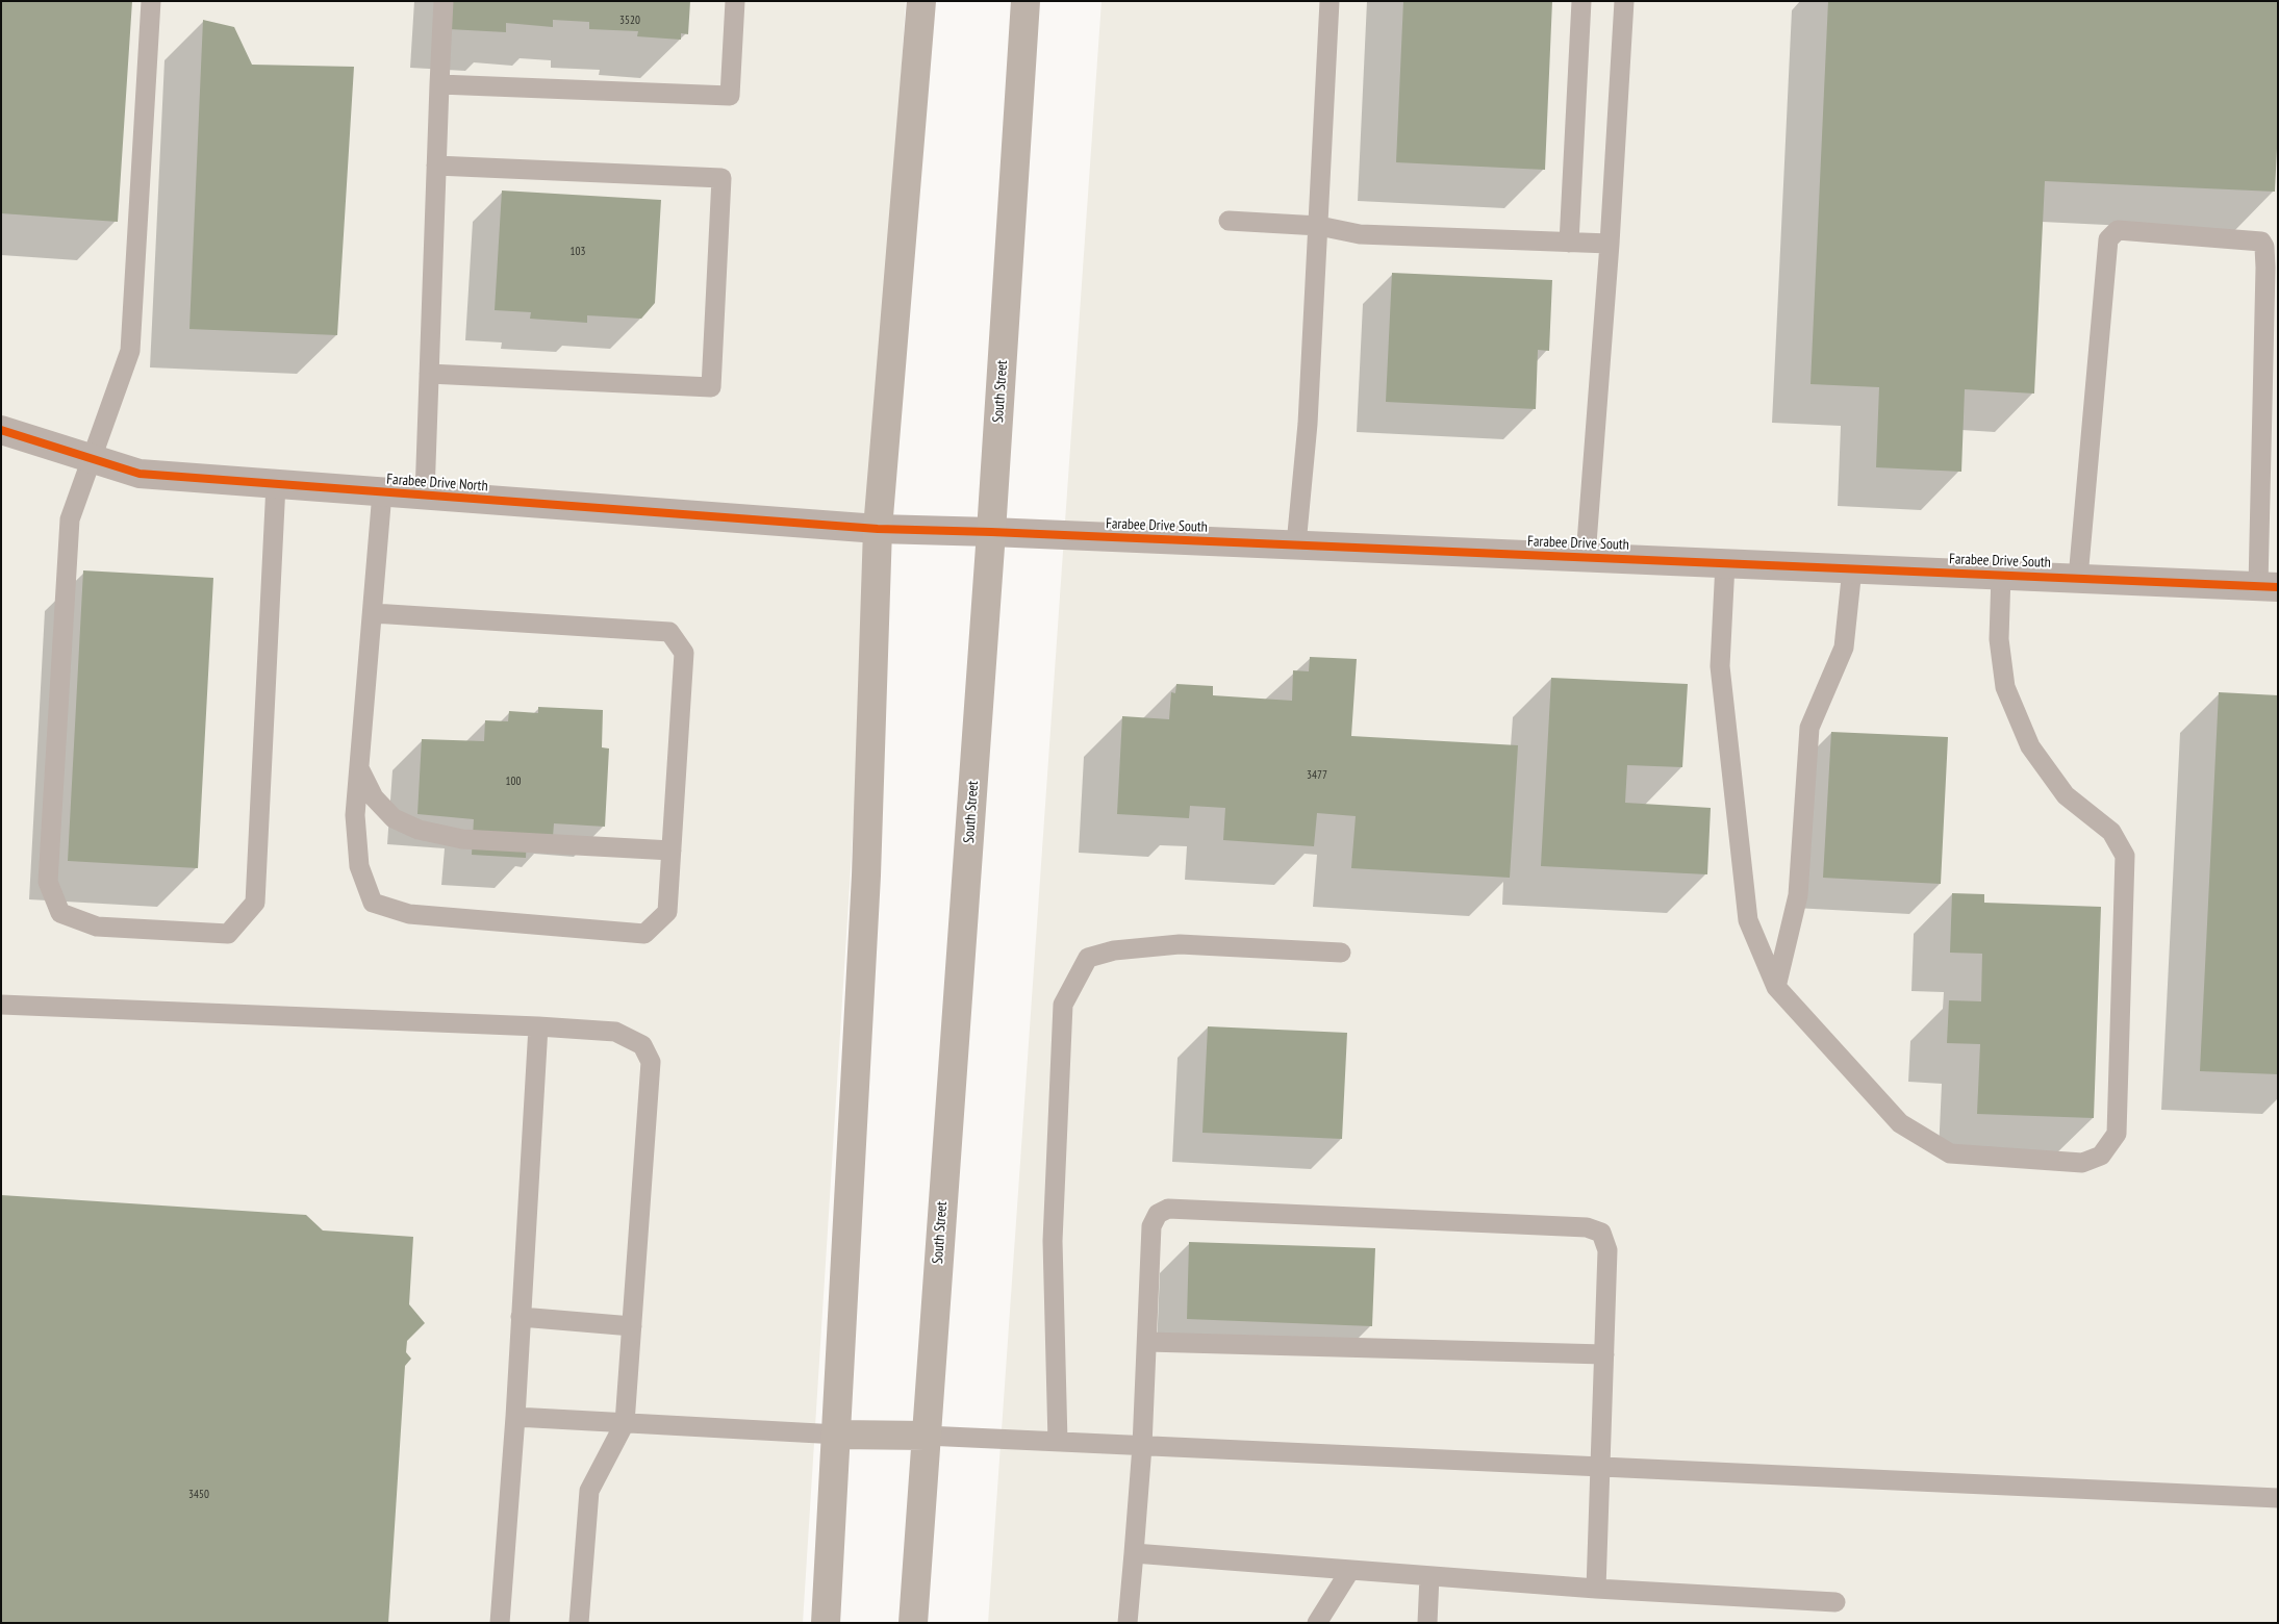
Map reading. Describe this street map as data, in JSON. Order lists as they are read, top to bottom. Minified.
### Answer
{"streets":{"main road":["South Street"],"street":["Farabee Drive North","Farabee Drive South"]},"crossings":[["South Street","Farabee Drive South"],["Farabee Drive North","Farabee Drive South"]],"house_numbers":["3520","103","3477","100","3450"]}
